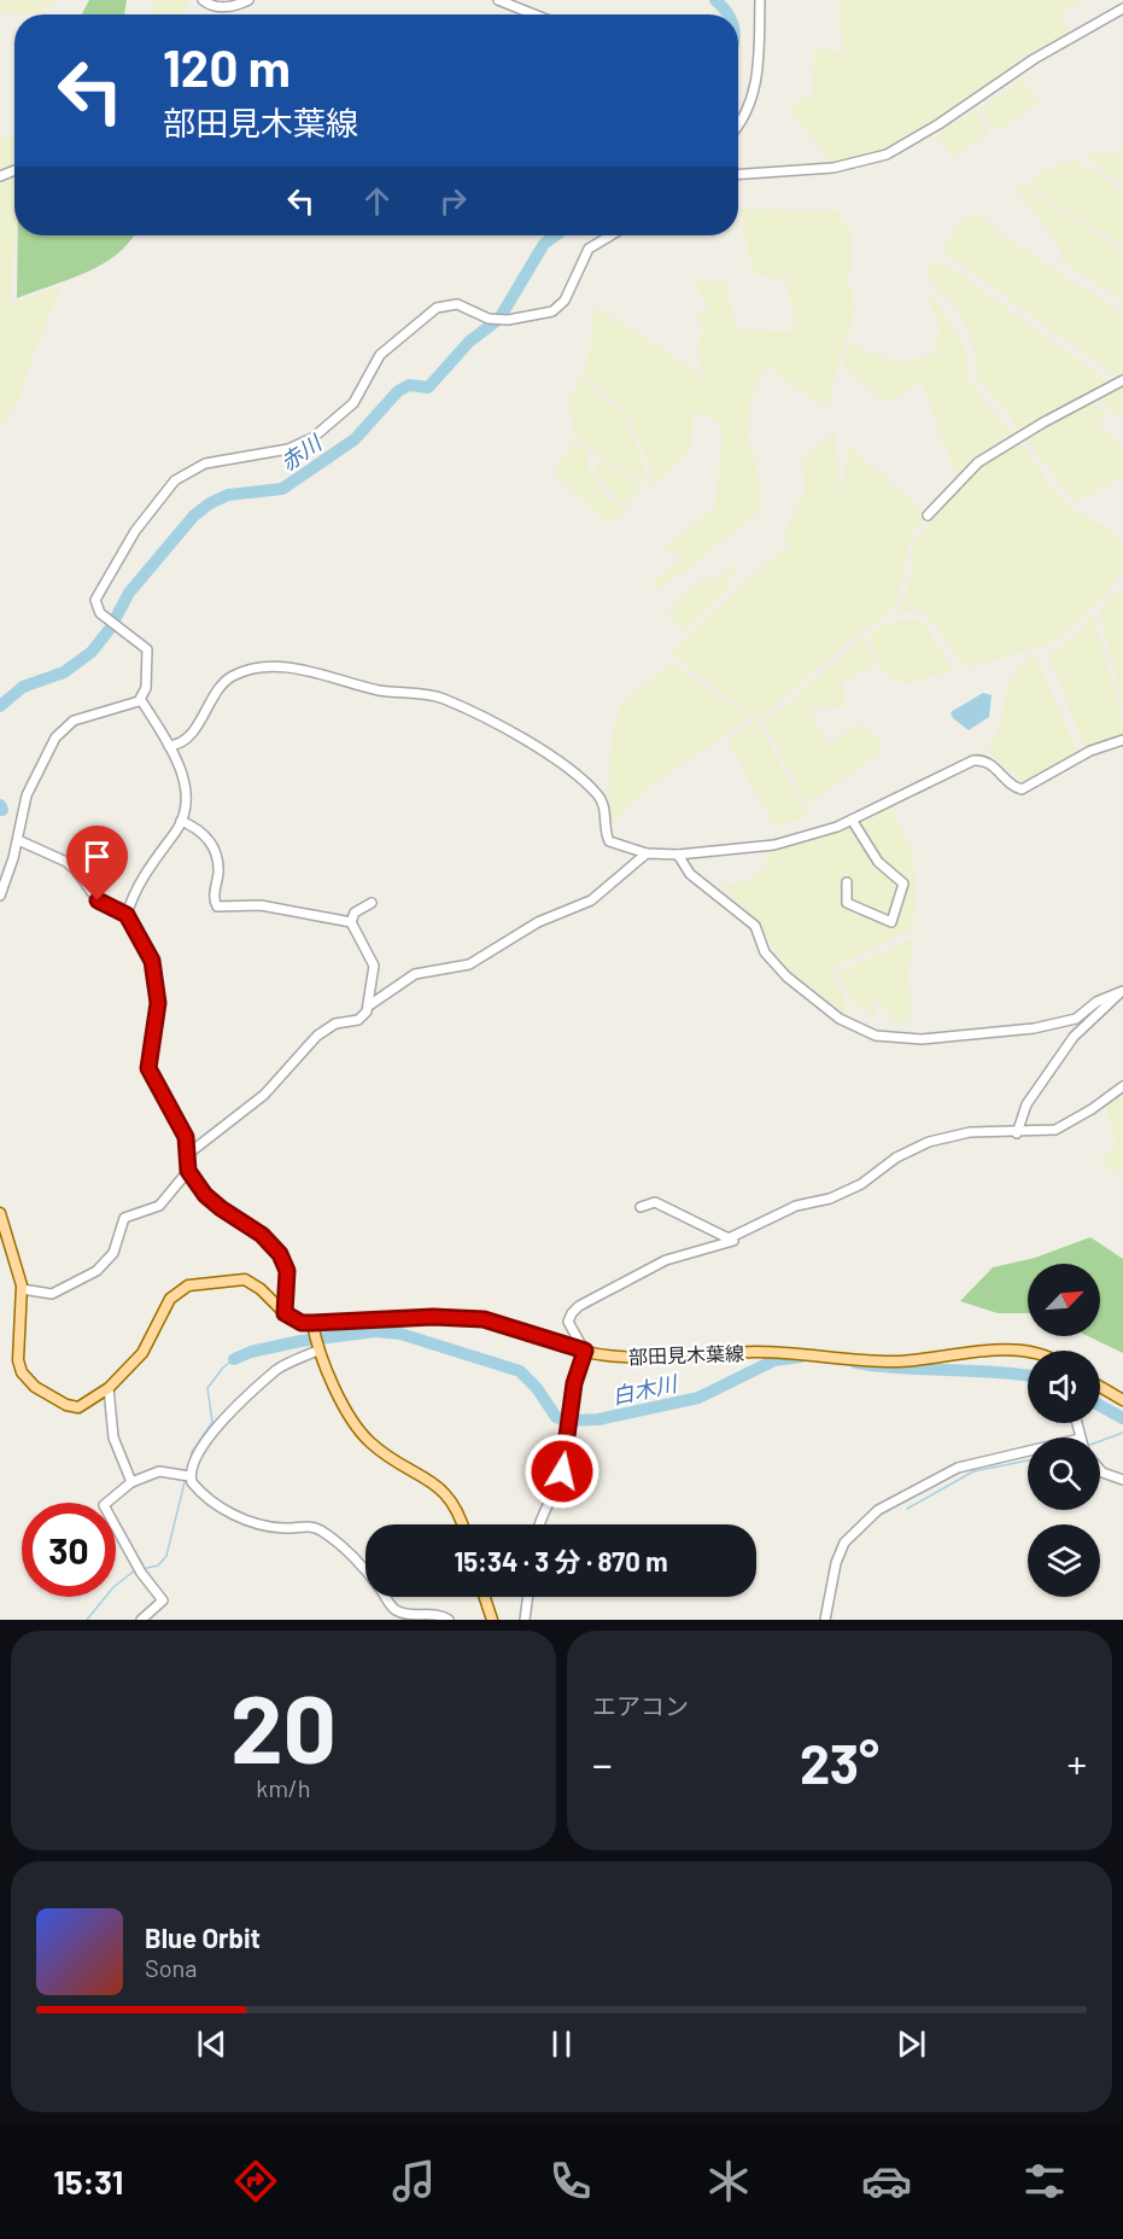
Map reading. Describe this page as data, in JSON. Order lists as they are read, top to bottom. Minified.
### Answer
{"streets":{"main road":["部田見木葉線"]},"water":["赤川","白木川"],"north":"top right","page":{"turn":["120 m","部田見木葉線"],"limit":"30","trip":"15:34 · 3 分 · 870 m","tile":[["20","km/h"],"エアコン"],"heat":["−","23°","+"],"song":["Blue Orbit","Sona"],"tabs":"15:31"}}
